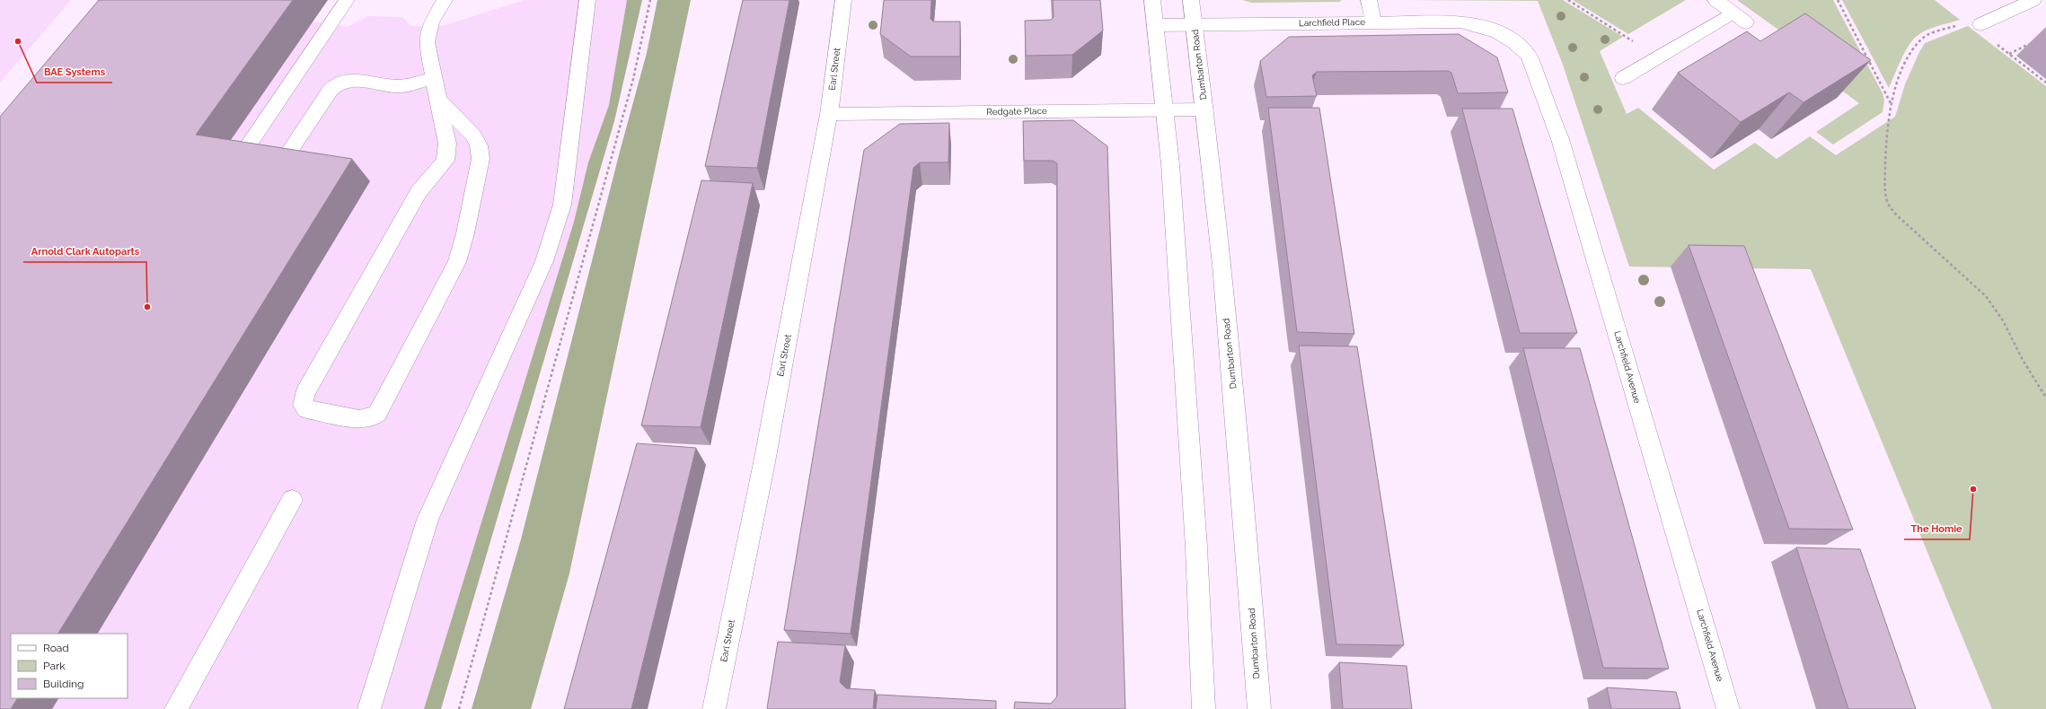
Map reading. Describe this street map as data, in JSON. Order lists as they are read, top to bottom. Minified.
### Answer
{"streets":{"street":["Larchfield Place","Dumbarton Road","Earl Street","Redgate Place","Larchfield Avenue"]},"crossings":[["Larchfield Place","Dumbarton Road"],["Larchfield Place","Larchfield Avenue"],["Dumbarton Road","Redgate Place"],["Earl Street","Redgate Place"]],"places":["BAE Systems","Arnold Clark Autoparts","The Homie"],"legend":["Road","Park","Building"]}
